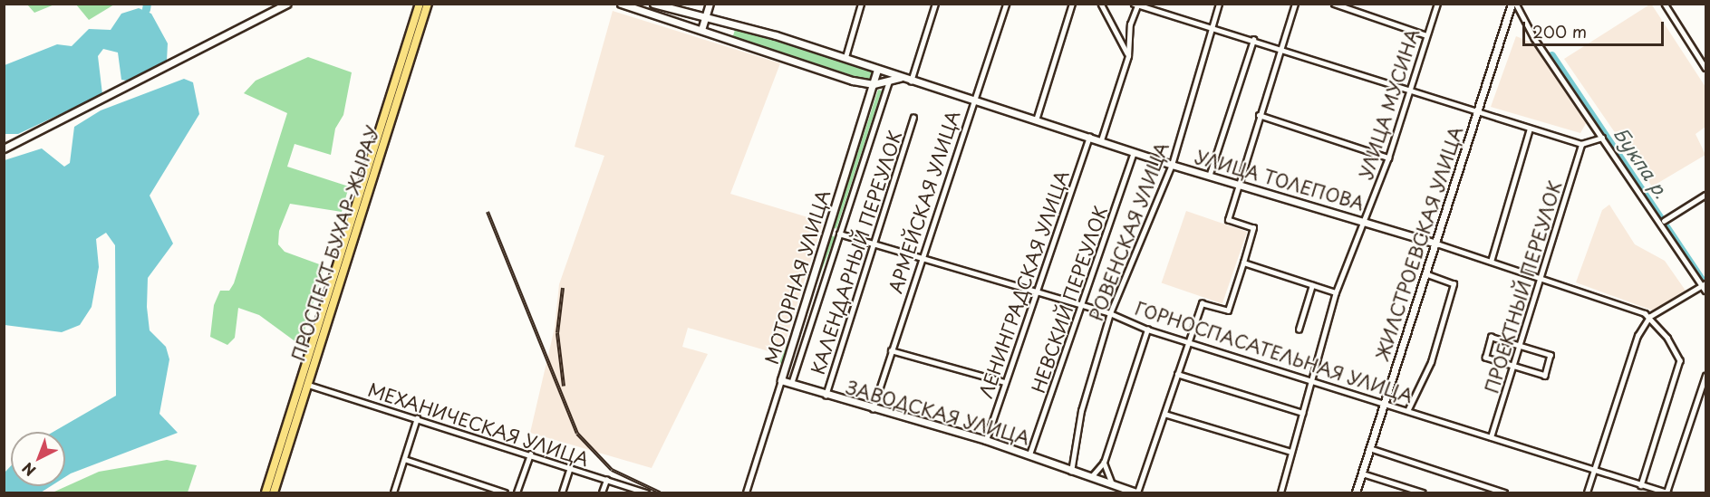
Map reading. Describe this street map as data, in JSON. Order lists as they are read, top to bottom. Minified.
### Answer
{"streets":{"main road":["ПРОСПЕКТ БУХАР-ЖЫРАУ"],"street":["УЛИЦА МУСИНА","УЛИЦА ТОЛЕПОВА","АРМЕЙСКАЯ УЛИЦА","РОВЕНСКАЯ УЛИЦА","ЖИЛСТРОЕВСКАЯ УЛИЦА","КАЛЕНДАРНЫЙ ПЕРЕУЛОК","МОТОРНАЯ УЛИЦА","ЛЕНИНГРАДСКАЯ УЛИЦА","ПРОЕКТНЫЙ ПЕРЕУЛОК","НЕВСКИЙ ПЕРЕУЛОК","ГОРНОСПАСАТЕЛЬНАЯ УЛИЦА","ЗАВОДСКАЯ УЛИЦА","МЕХАНИЧЕСКАЯ УЛИЦА"]},"crossings":[["УЛИЦА МУСИНА","УЛИЦА ТОЛЕПОВА"],["УЛИЦА МУСИНА","ГОРНОСПАСАТЕЛЬНАЯ УЛИЦА"],["УЛИЦА ТОЛЕПОВА","АРМЕЙСКАЯ УЛИЦА"],["УЛИЦА ТОЛЕПОВА","РОВЕНСКАЯ УЛИЦА"],["УЛИЦА ТОЛЕПОВА","ЖИЛСТРОЕВСКАЯ УЛИЦА"],["УЛИЦА ТОЛЕПОВА","МОТОРНАЯ УЛИЦА"],["УЛИЦА ТОЛЕПОВА","ЛЕНИНГРАДСКАЯ УЛИЦА"],["УЛИЦА ТОЛЕПОВА","ПРОЕКТНЫЙ ПЕРЕУЛОК"],["УЛИЦА ТОЛЕПОВА","НЕВСКИЙ ПЕРЕУЛОК"],["АРМЕЙСКАЯ УЛИЦА","ГОРНОСПАСАТЕЛЬНАЯ УЛИЦА"],["АРМЕЙСКАЯ УЛИЦА","ЗАВОДСКАЯ УЛИЦА"],["РОВЕНСКАЯ УЛИЦА","ГОРНОСПАСАТЕЛЬНАЯ УЛИЦА"],["РОВЕНСКАЯ УЛИЦА","ЗАВОДСКАЯ УЛИЦА"],["ПРОСПЕКТ БУХАР-ЖЫРАУ","МЕХАНИЧЕСКАЯ УЛИЦА"],["ЖИЛСТРОЕВСКАЯ УЛИЦА","ГОРНОСПАСАТЕЛЬНАЯ УЛИЦА"],["КАЛЕНДАРНЫЙ ПЕРЕУЛОК","ГОРНОСПАСАТЕЛЬНАЯ УЛИЦА"],["КАЛЕНДАРНЫЙ ПЕРЕУЛОК","ЗАВОДСКАЯ УЛИЦА"],["МОТОРНАЯ УЛИЦА","ГОРНОСПАСАТЕЛЬНАЯ УЛИЦА"],["МОТОРНАЯ УЛИЦА","ЗАВОДСКАЯ УЛИЦА"],["ЛЕНИНГРАДСКАЯ УЛИЦА","ГОРНОСПАСАТЕЛЬНАЯ УЛИЦА"],["ЛЕНИНГРАДСКАЯ УЛИЦА","ЗАВОДСКАЯ УЛИЦА"],["ПРОЕКТНЫЙ ПЕРЕУЛОК","ГОРНОСПАСАТЕЛЬНАЯ УЛИЦА"],["НЕВСКИЙ ПЕРЕУЛОК","ГОРНОСПАСАТЕЛЬНАЯ УЛИЦА"],["НЕВСКИЙ ПЕРЕУЛОК","ЗАВОДСКАЯ УЛИЦА"]],"water":["Букпа р."],"scale_bar":"200 m","north":"bottom left"}
